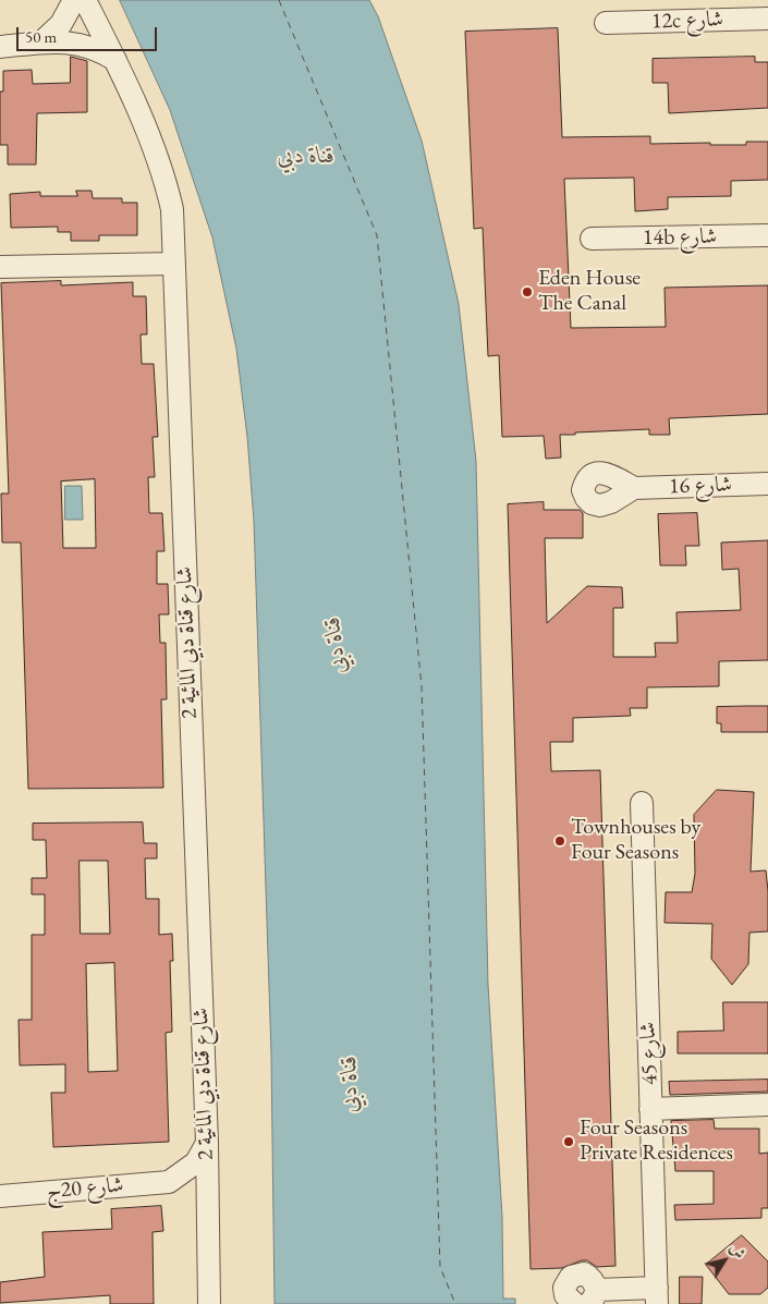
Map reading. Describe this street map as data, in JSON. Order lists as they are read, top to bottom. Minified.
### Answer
{"streets":{"street":["12c شارع","14b شارع","شارع 16","شارع قناة دبي المائية 2","شارع 45","شارع 20ج"]},"water":["قناة دبي"],"places":["Eden House The Canal","Townhouses by Four Seasons","Four Seasons Private Residences"],"scale_bar":"50 m","north":"top right"}
